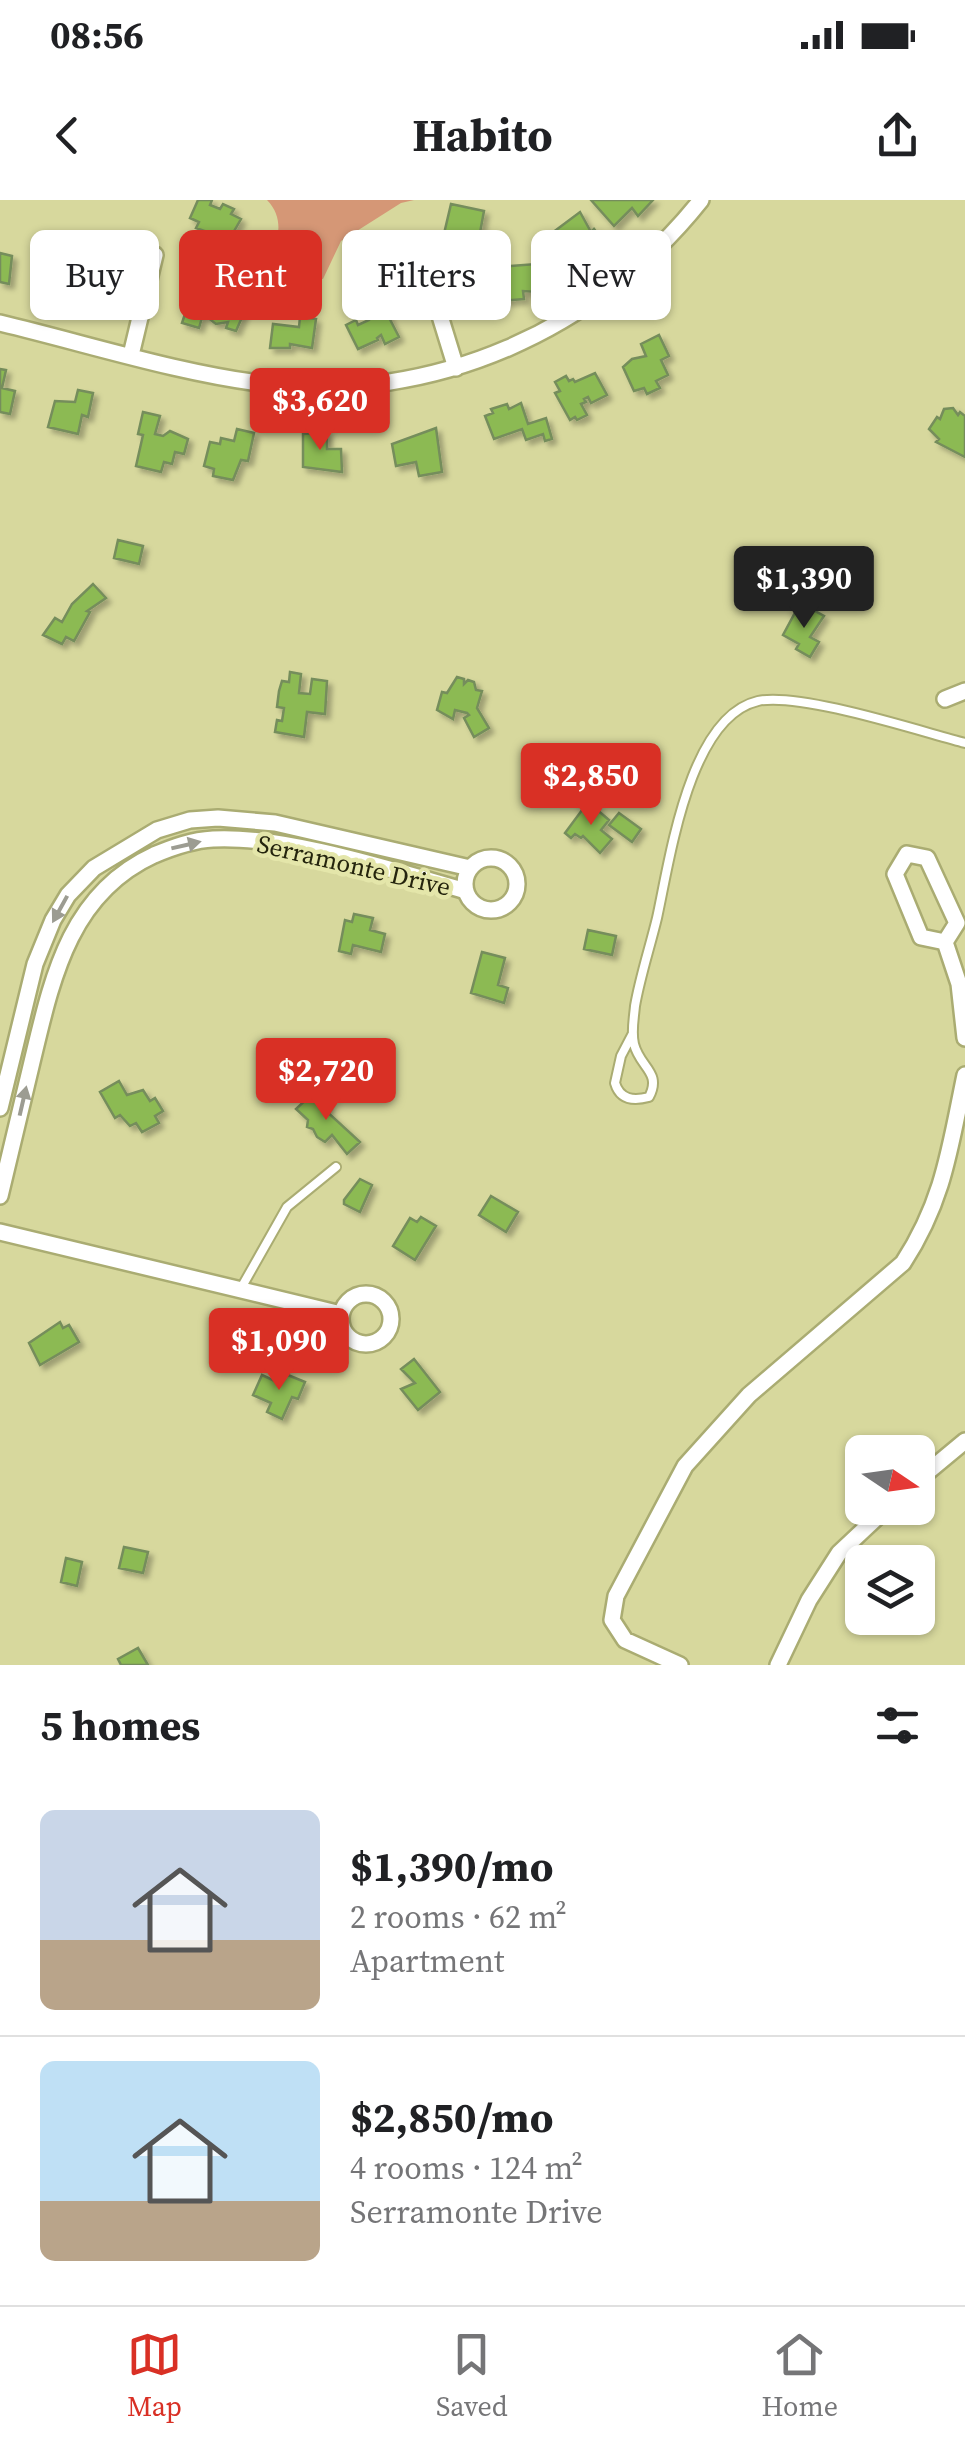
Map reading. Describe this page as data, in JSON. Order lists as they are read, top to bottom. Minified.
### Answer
{"streets":{"street":["Serramonte Drive"]},"north":"right","page":{"status":"08:56","header":"Habito","chip":["Buy","Rent","Filters","New"],"price":["$3,620","$1,390","$2,850","$2,720","$1,090"],"heading":"5 homes","list":[{"name":"$1,390/mo","note":"2 rooms · 62 m² · Apartment"},{"name":"$2,850/mo","note":"4 rooms · 124 m² · Serramonte Drive"}],"tabs":["Map","Saved","Home"]}}
